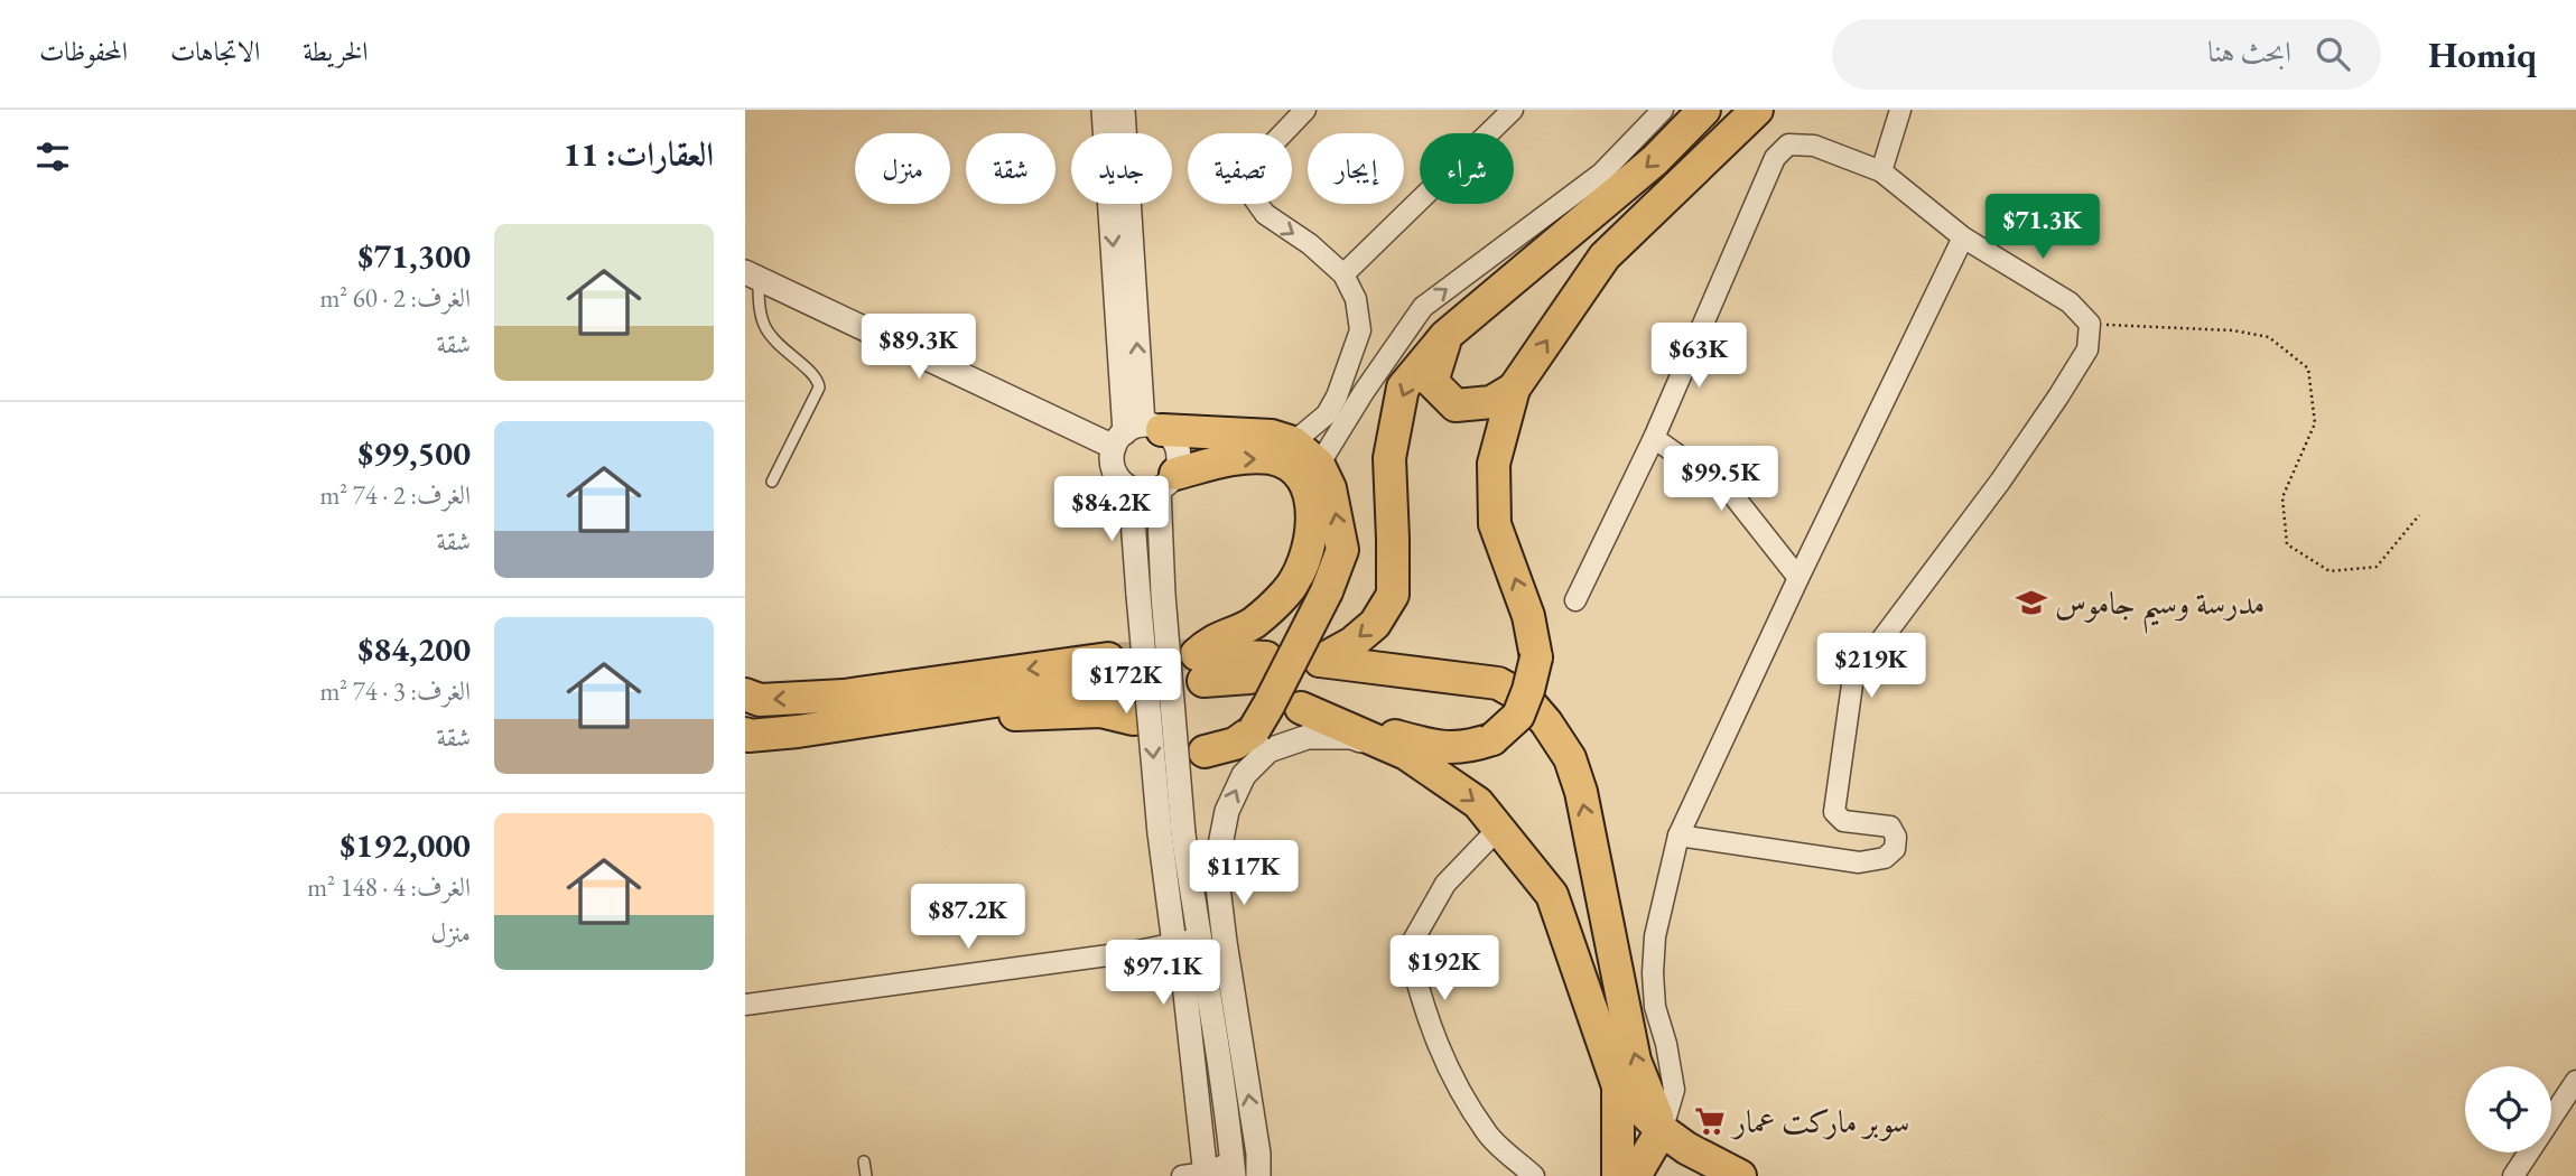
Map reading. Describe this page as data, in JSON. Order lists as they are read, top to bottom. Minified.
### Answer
{"places":{"school or university":["مدرسة وسيم جاموس"],"supermarket":["سوبر ماركت عمار"]},"page":{"header":"Homiq","search":"ابحث هنا","nav":["الخريطة","الاتجاهات","المحفوظات"],"heading":"العقارات: 11","chip":["شراء","إيجار","تصفية","جديد","شقة","منزل"],"price":["$71.3K","$89.3K","$63K","$99.5K","$84.2K","$219K","$172K","$117K","$87.2K","$192K","$97.1K"],"list":[{"name":"$71,300","note":"الغرف: 2 · 60 m² · شقة"},{"name":"$99,500","note":"الغرف: 2 · 74 m² · شقة"},{"name":"$84,200","note":"الغرف: 3 · 74 m² · شقة"},{"name":"$192,000","note":"الغرف: 4 · 148 m² · منزل"}]}}
